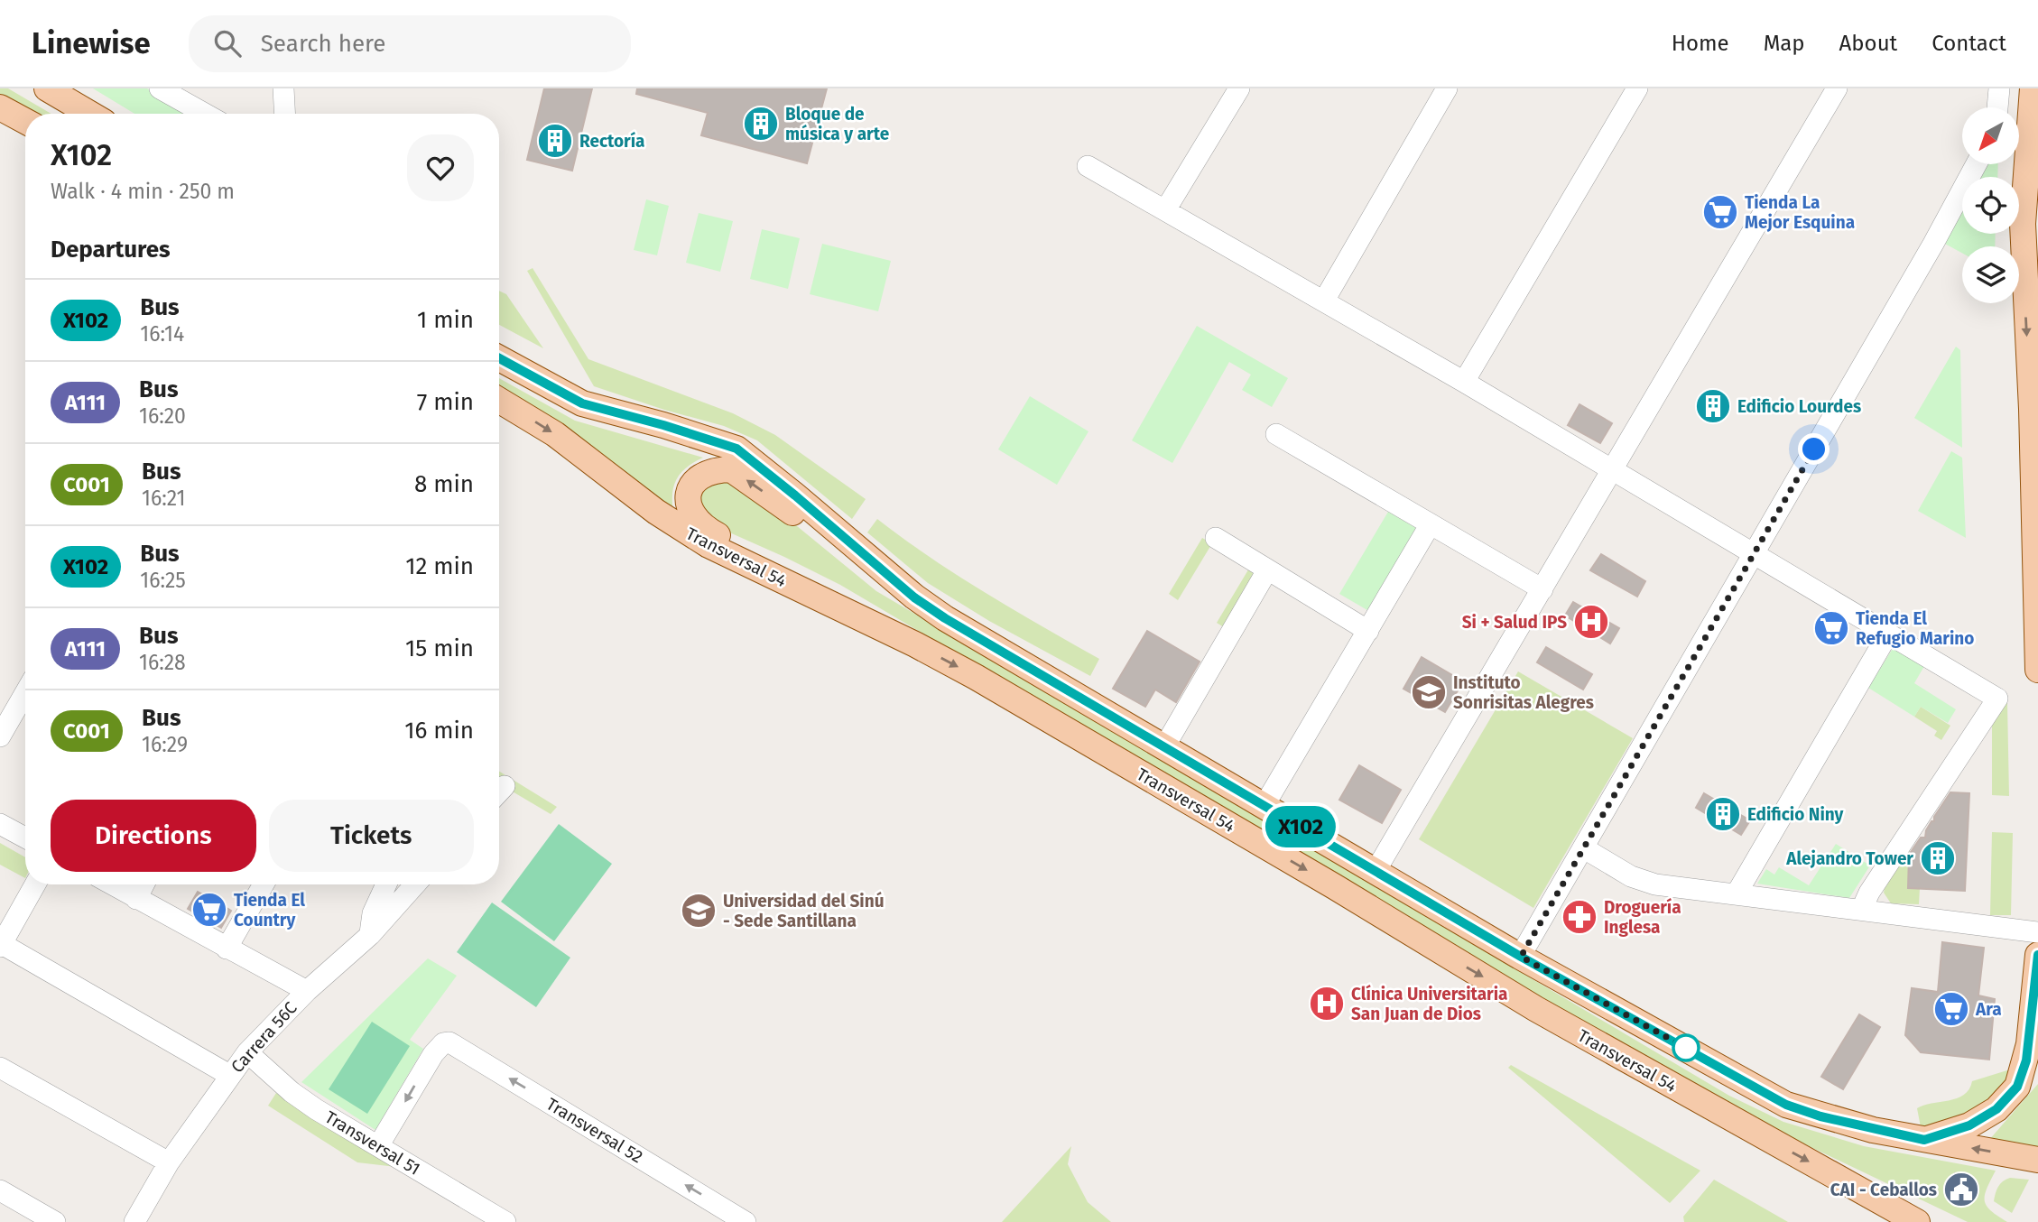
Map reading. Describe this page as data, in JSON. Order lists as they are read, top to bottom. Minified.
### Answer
{"streets":{"main road":["Transversal 54"],"street":["Carrera 56C","Transversal 52","Transversal 51"]},"crossings":[["Carrera 56C","Transversal 51"],["Transversal 52","Transversal 51"]],"places":{"building":["Bloque de música y arte","Rectoría","Edificio Lourdes","Edificio Niny","Alejandro Tower"],"supermarket":["Tienda La Mejor Esquina","Tienda El Refugio Marino","Tienda El Country","Ara"],"hospital":["Si + Salud IPS","Clínica Universitaria San Juan de Dios"],"school or university":["Instituto Sonrisitas Alegres","Universidad del Sinú - Sede Santillana"],"pharmacy":["Droguería Inglesa"],"public building":["CAI - Ceballos"]},"lines":["bus line X102"],"north":"bottom left","page":{"header":"Linewise","search":"Search here","nav":["Home","Map","About","Contact"],"on_map":"X102","heading":[["X102","Walk · 4 min · 250 m"],"Departures"],"list":[{"mark":"X102","name":"Bus","note":"16:14","value":"1 min"},{"mark":"A111","name":"Bus","note":"16:20","value":"7 min"},{"mark":"C001","name":"Bus","note":"16:21","value":"8 min"},{"mark":"X102","name":"Bus","note":"16:25","value":"12 min"},{"mark":"A111","name":"Bus","note":"16:28","value":"15 min"},{"mark":"C001","name":"Bus","note":"16:29","value":"16 min"}],"buttons":["Directions","Tickets"]}}
